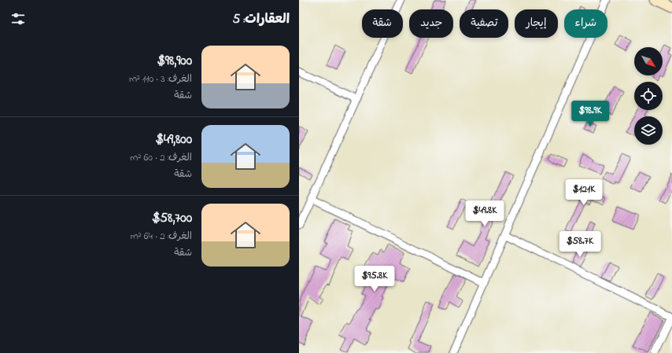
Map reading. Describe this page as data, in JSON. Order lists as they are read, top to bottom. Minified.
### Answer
{"north":"bottom right","page":{"heading":"العقارات: 5","chip":["شراء","إيجار","تصفية","جديد","شقة"],"list":[{"name":"$98,900","note":"الغرف: 3 · 110 m² · شقة"},{"name":"$49,800","note":"الغرف: 2 · 60 m² · شقة"},{"name":"$58,700","note":"الغرف: 2 · 64 m² · شقة"}],"price":["$98.9K","$121K","$49.8K","$58.7K","$95.8K"]}}
